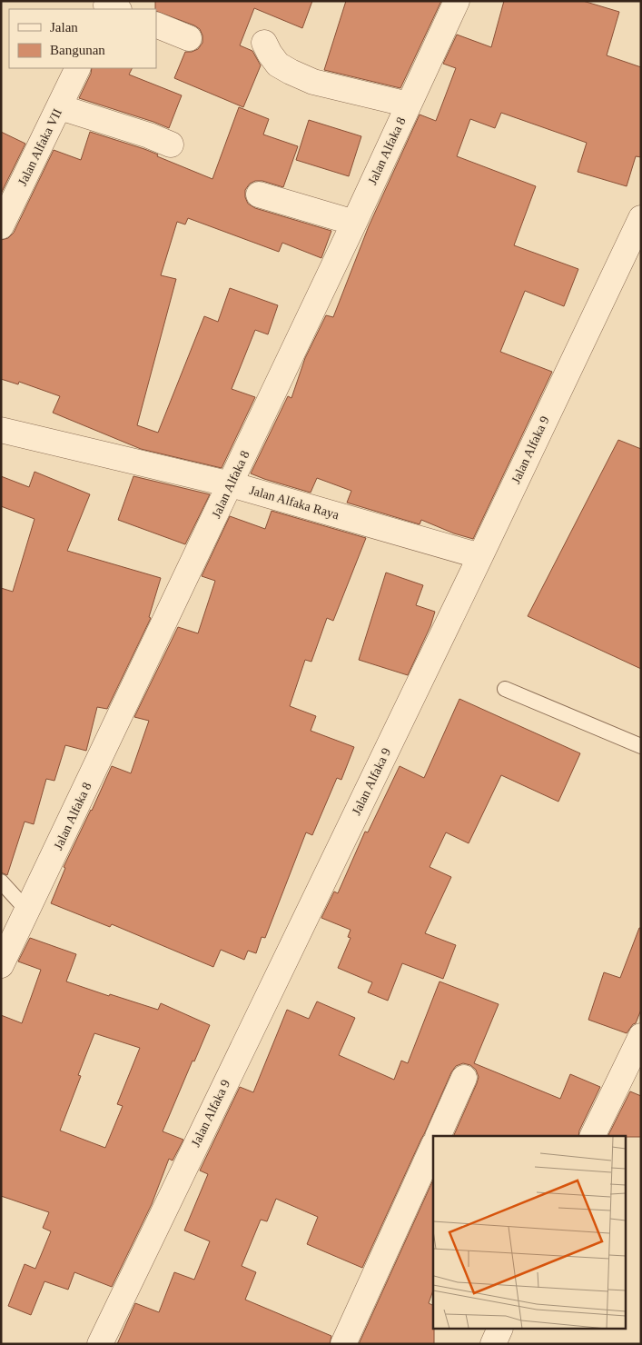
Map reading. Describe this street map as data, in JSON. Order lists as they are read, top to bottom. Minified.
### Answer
{"streets":{"street":["Jalan Alfaka VII","Jalan Alfaka 8","Jalan Alfaka 9","Jalan Alfaka Raya"]},"crossings":[["Jalan Alfaka 8","Jalan Alfaka Raya"],["Jalan Alfaka 9","Jalan Alfaka Raya"]],"legend":["Jalan","Bangunan"]}
